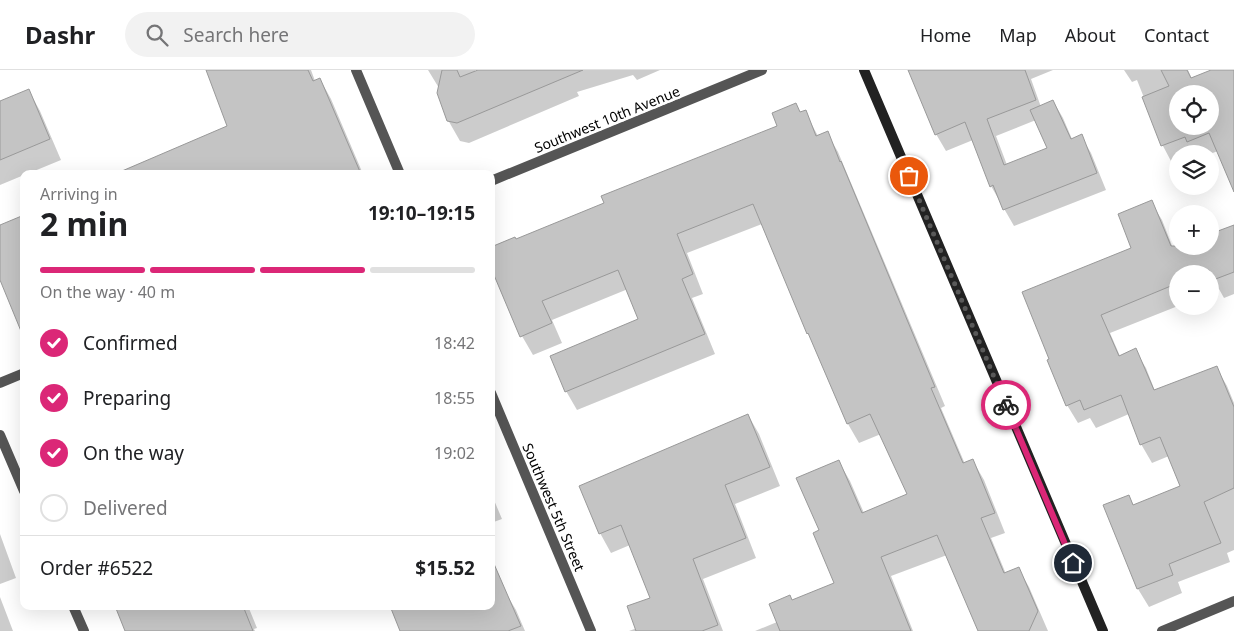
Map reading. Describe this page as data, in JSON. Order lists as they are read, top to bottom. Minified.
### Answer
{"streets":{"street":["Southwest 10th Avenue","Southwest 5th Street"]},"page":{"header":"Dashr","search":"Search here","nav":["Home","Map","About","Contact"],"map_buttons":["+","−"],"heading":["2 min","Arriving in","19:10–19:15"],"panel":["Order #6522","$15.52"],"bar":"On the way · 40 m","list":[["Confirmed","18:42"],["Preparing","18:55"],["On the way","19:02"],"Delivered"]}}
